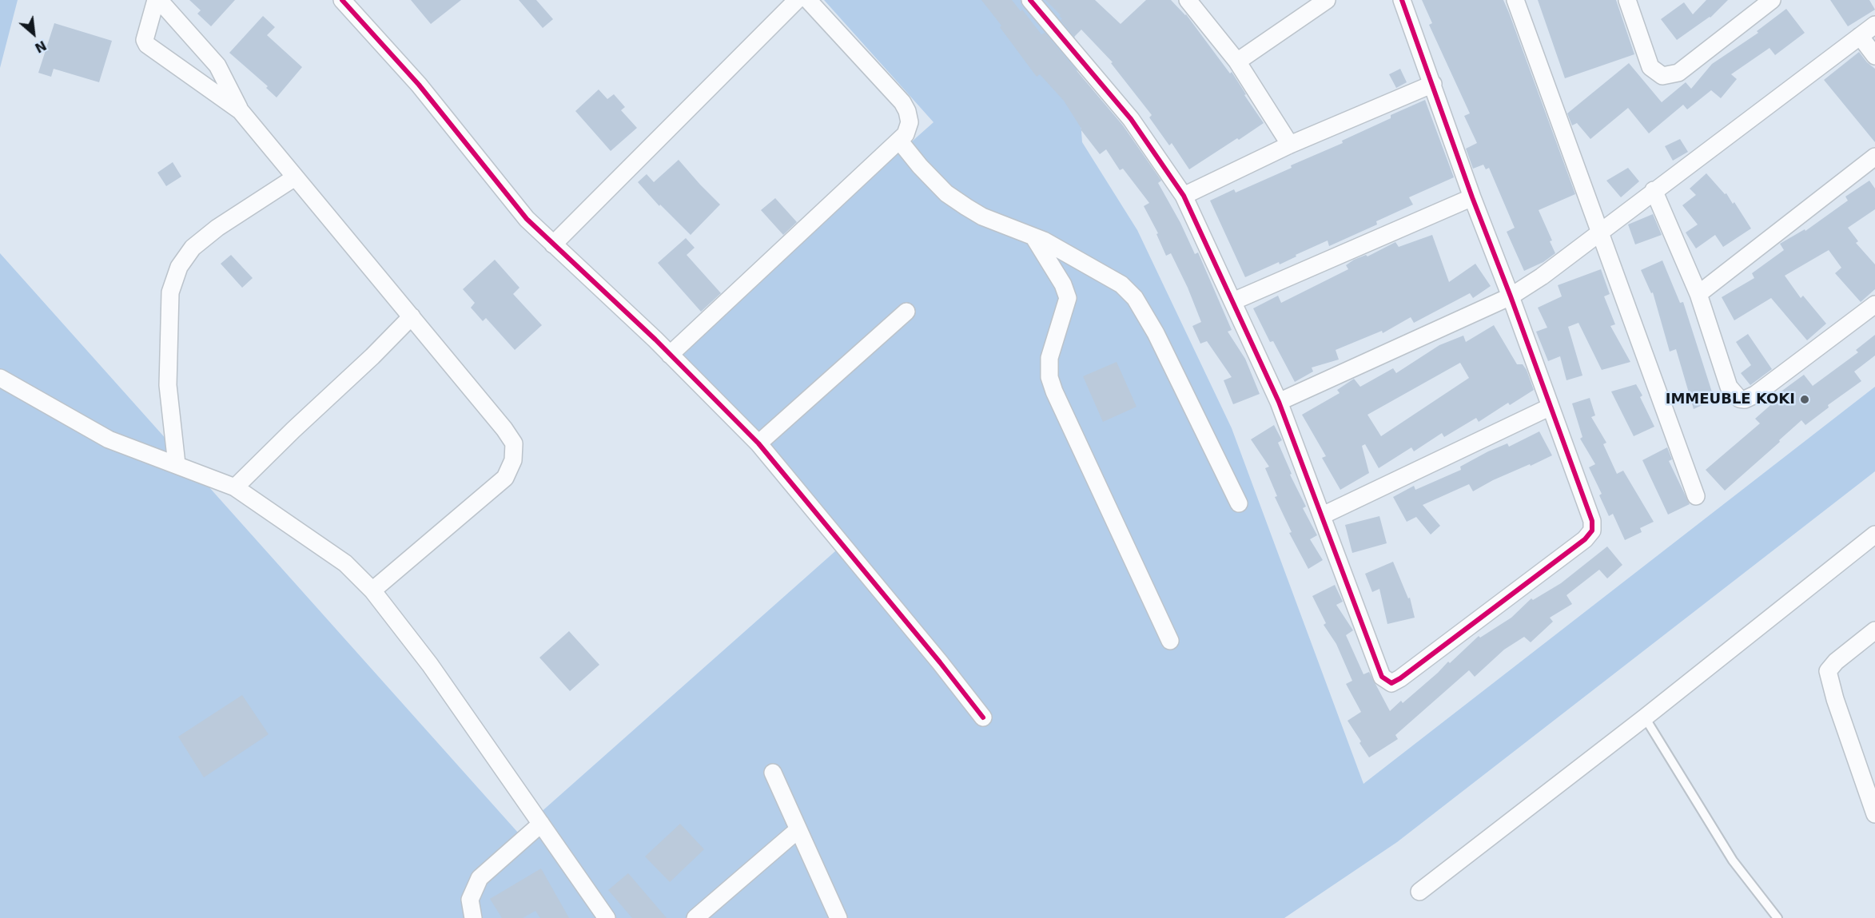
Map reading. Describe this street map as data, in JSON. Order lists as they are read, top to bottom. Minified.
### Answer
{"places":["IMMEUBLE KOKI"],"north":"bottom right"}
